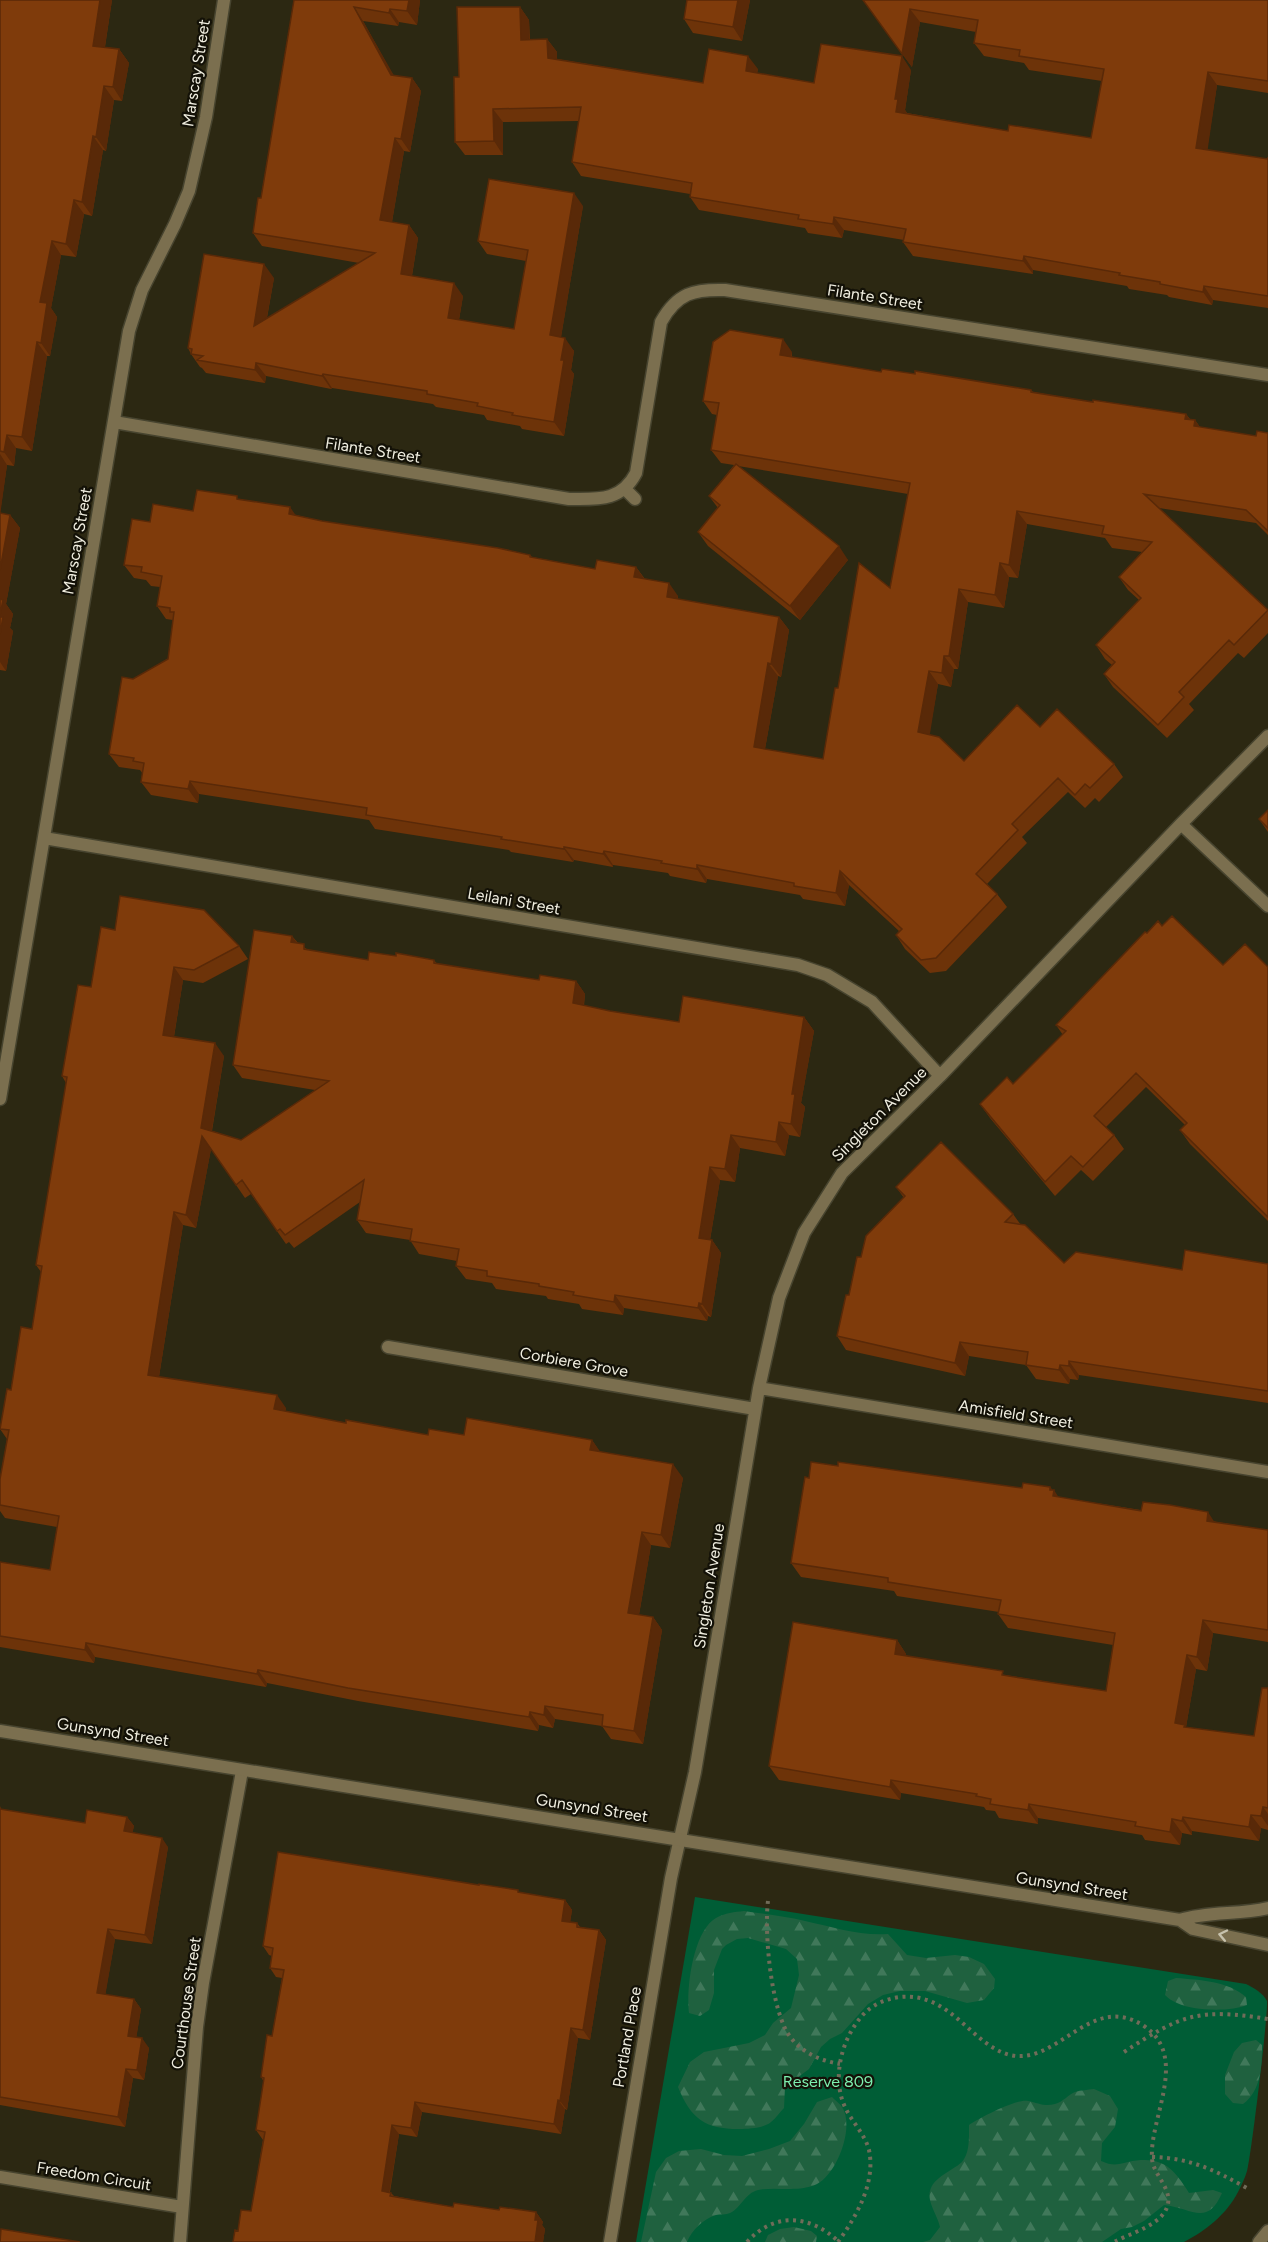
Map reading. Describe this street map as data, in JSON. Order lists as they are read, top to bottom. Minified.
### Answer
{"streets":{"street":["Marscay Street","Filante Street","Leilani Street","Singleton Avenue","Corbiere Grove","Amisfield Street","Gunsynd Street","Courthouse Street","Portland Place","Freedom Circuit"]},"crossings":[["Marscay Street","Filante Street"],["Marscay Street","Leilani Street"],["Leilani Street","Singleton Avenue"],["Singleton Avenue","Corbiere Grove"],["Singleton Avenue","Amisfield Street"],["Singleton Avenue","Gunsynd Street"],["Singleton Avenue","Portland Place"],["Gunsynd Street","Courthouse Street"],["Gunsynd Street","Portland Place"],["Courthouse Street","Freedom Circuit"]],"parks":["Reserve 809"]}
